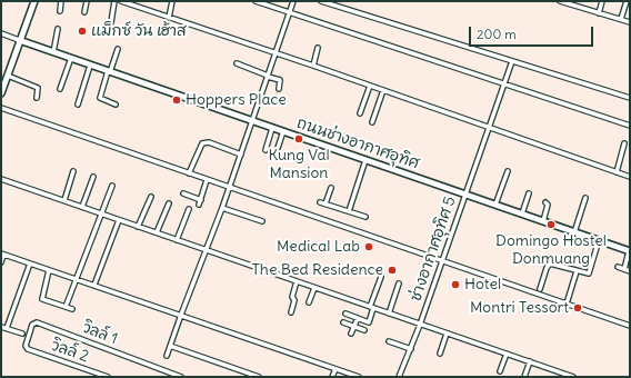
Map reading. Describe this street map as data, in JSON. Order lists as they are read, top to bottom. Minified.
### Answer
{"streets":{"street":["ถนนช่างอากาศอุทิศ","ช่างอากาศอุทิศ 5","วิลล์ 1","วิลล์ 2"]},"crossings":[["ถนนช่างอากาศอุทิศ","ช่างอากาศอุทิศ 5"],["วิลล์ 1","วิลล์ 2"]],"places":["แม็กซ์ วัน เฮ้าส","Hoppers Place","Kung Val Mansion","Domingo Hostel Donmuang","Medical Lab","The Bed Residence","Hotel","Montri Tessort"],"scale_bar":"200 m"}
